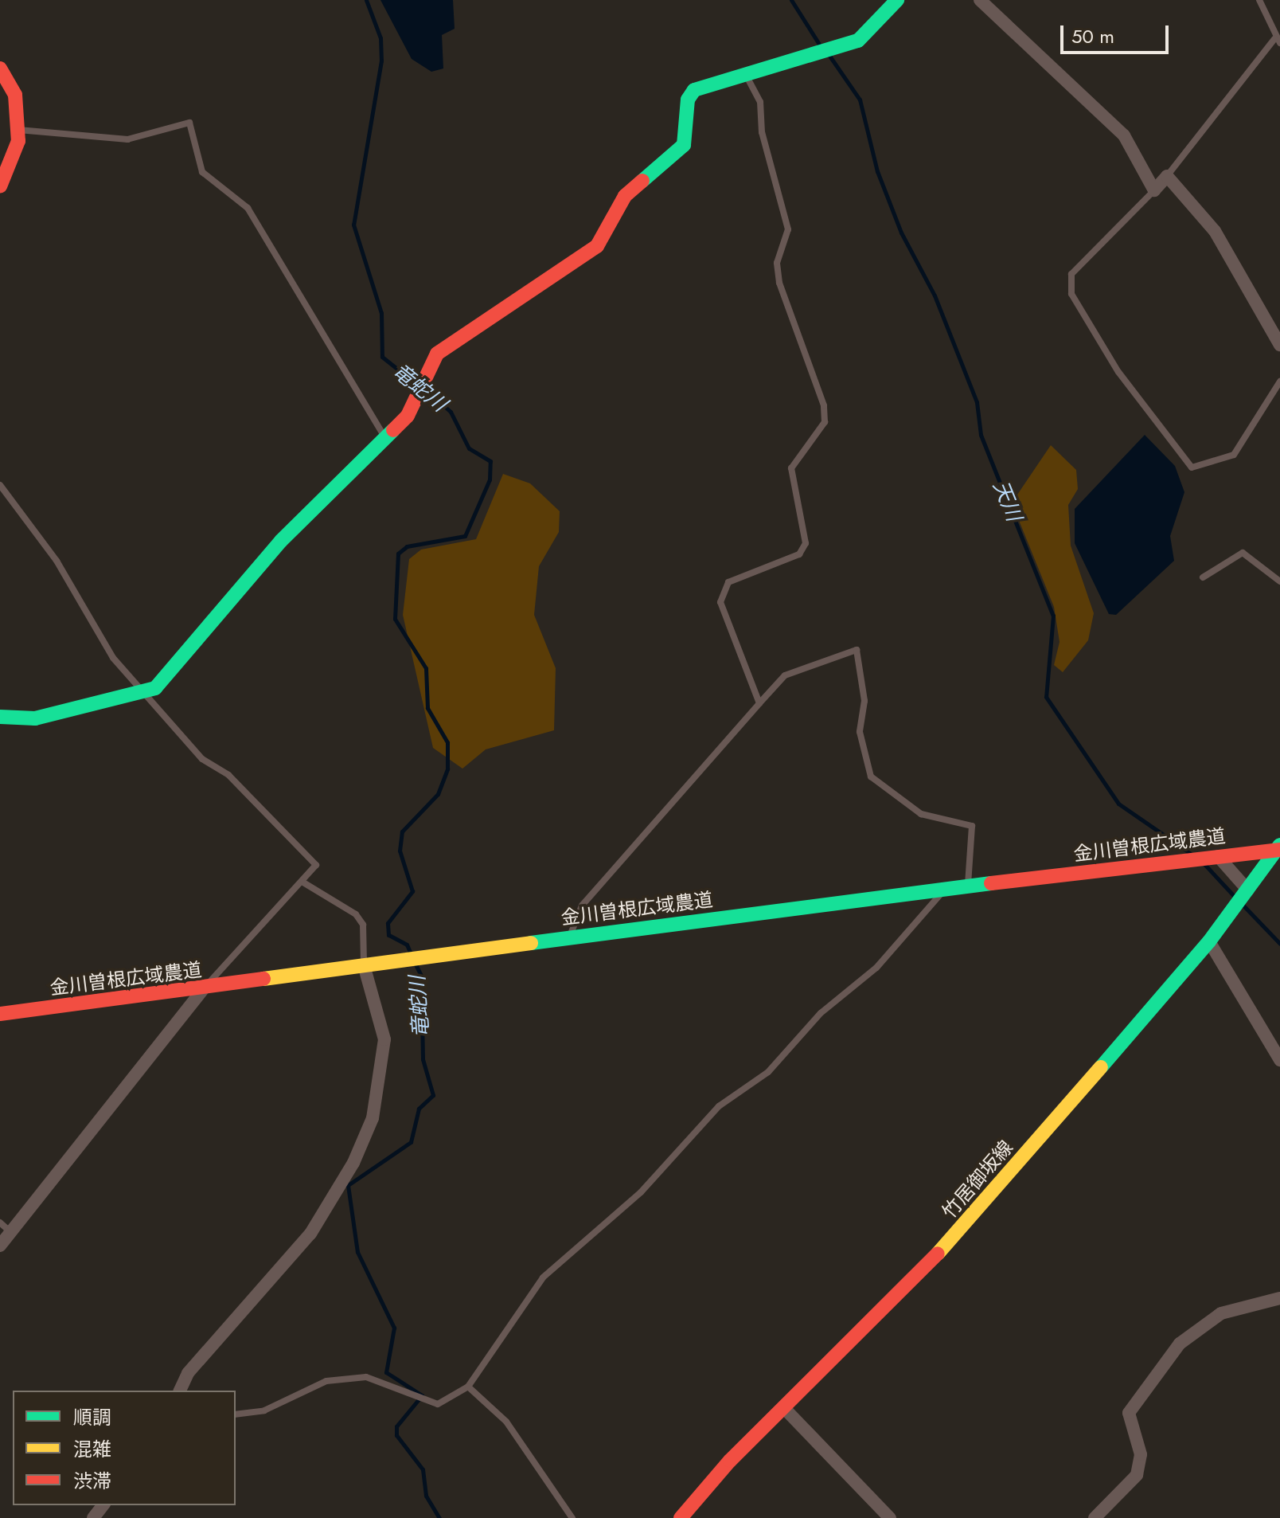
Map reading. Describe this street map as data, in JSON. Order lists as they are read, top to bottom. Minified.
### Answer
{"streets":{"street":["金川曽根広域農道","竹居御坂線"]},"crossings":[["金川曽根広域農道","竹居御坂線"]],"water":["竜蛇川","天川"],"legend":["順調","混雑","渋滞"],"scale_bar":"50 m"}
